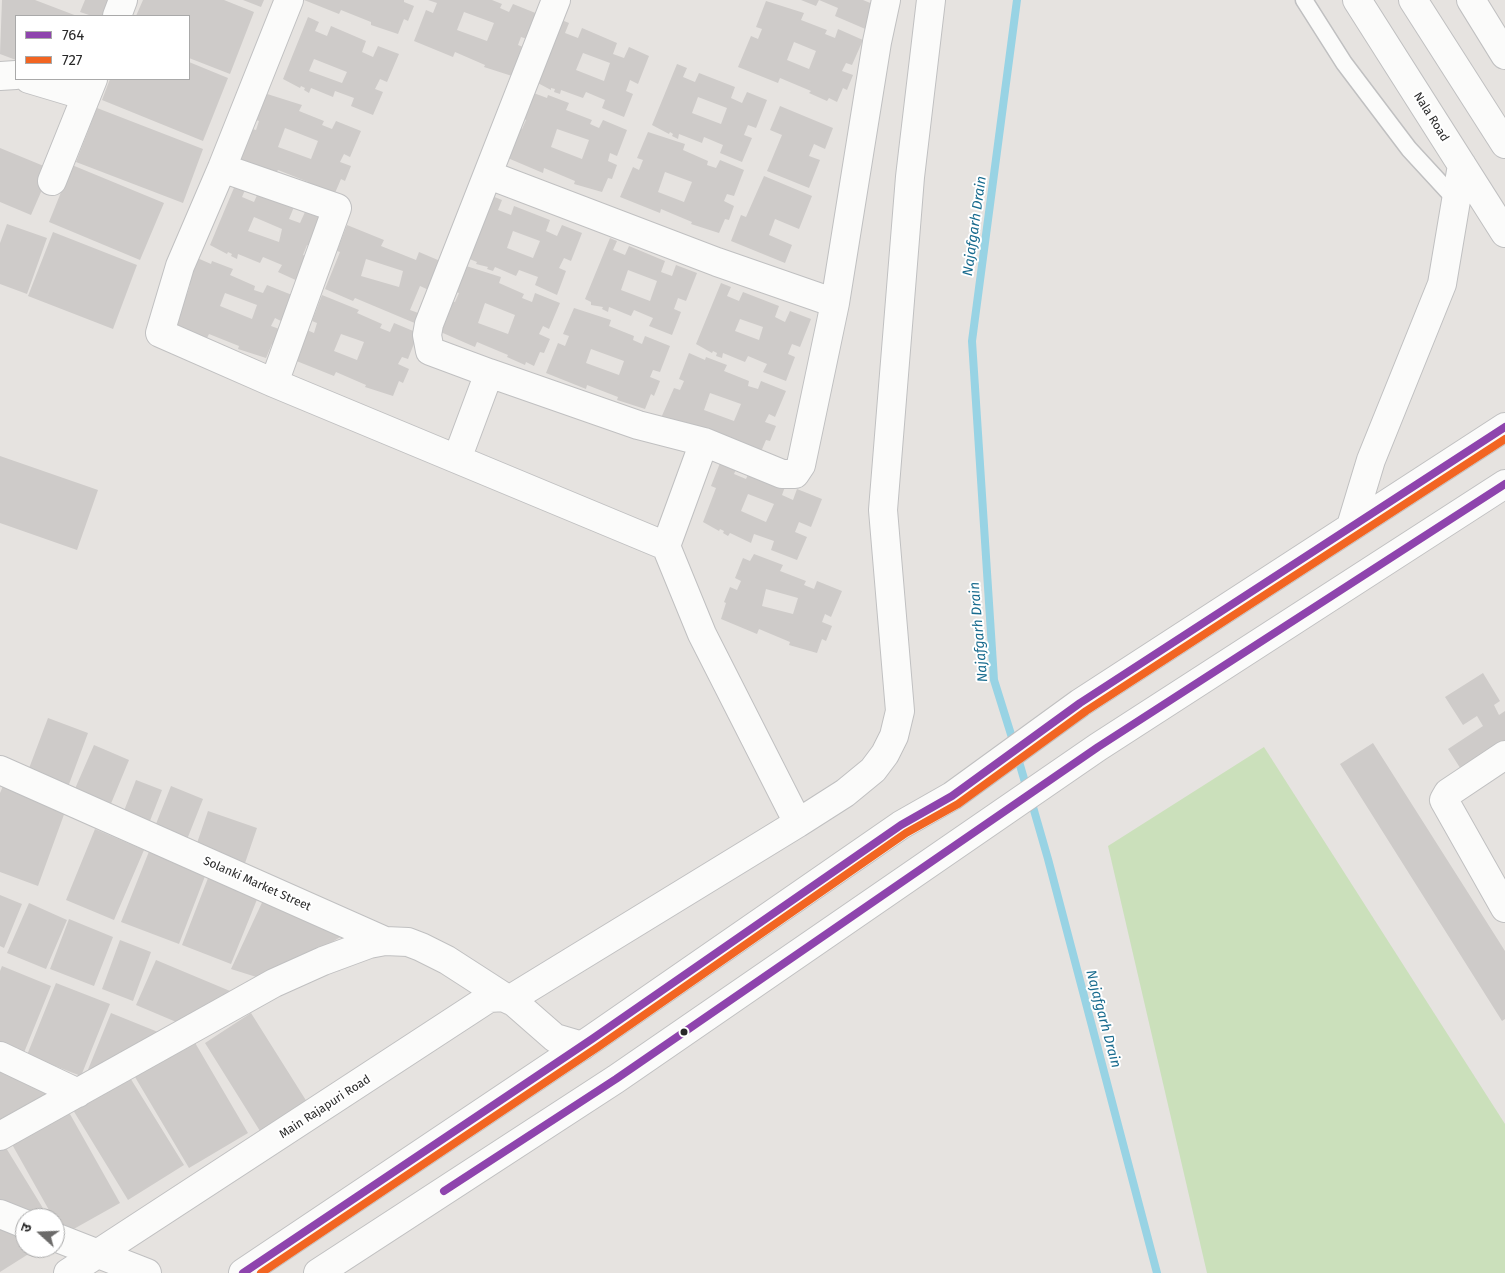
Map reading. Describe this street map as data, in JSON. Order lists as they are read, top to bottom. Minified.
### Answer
{"streets":{"street":["Nala Road","Solanki Market Street","Main Rajapuri Road"]},"crossings":[["Solanki Market Street","Main Rajapuri Road"]],"water":["Najafgarh Drain"],"lines":["transit line 764","transit line 727"],"legend":["764","727"],"north":"left"}
